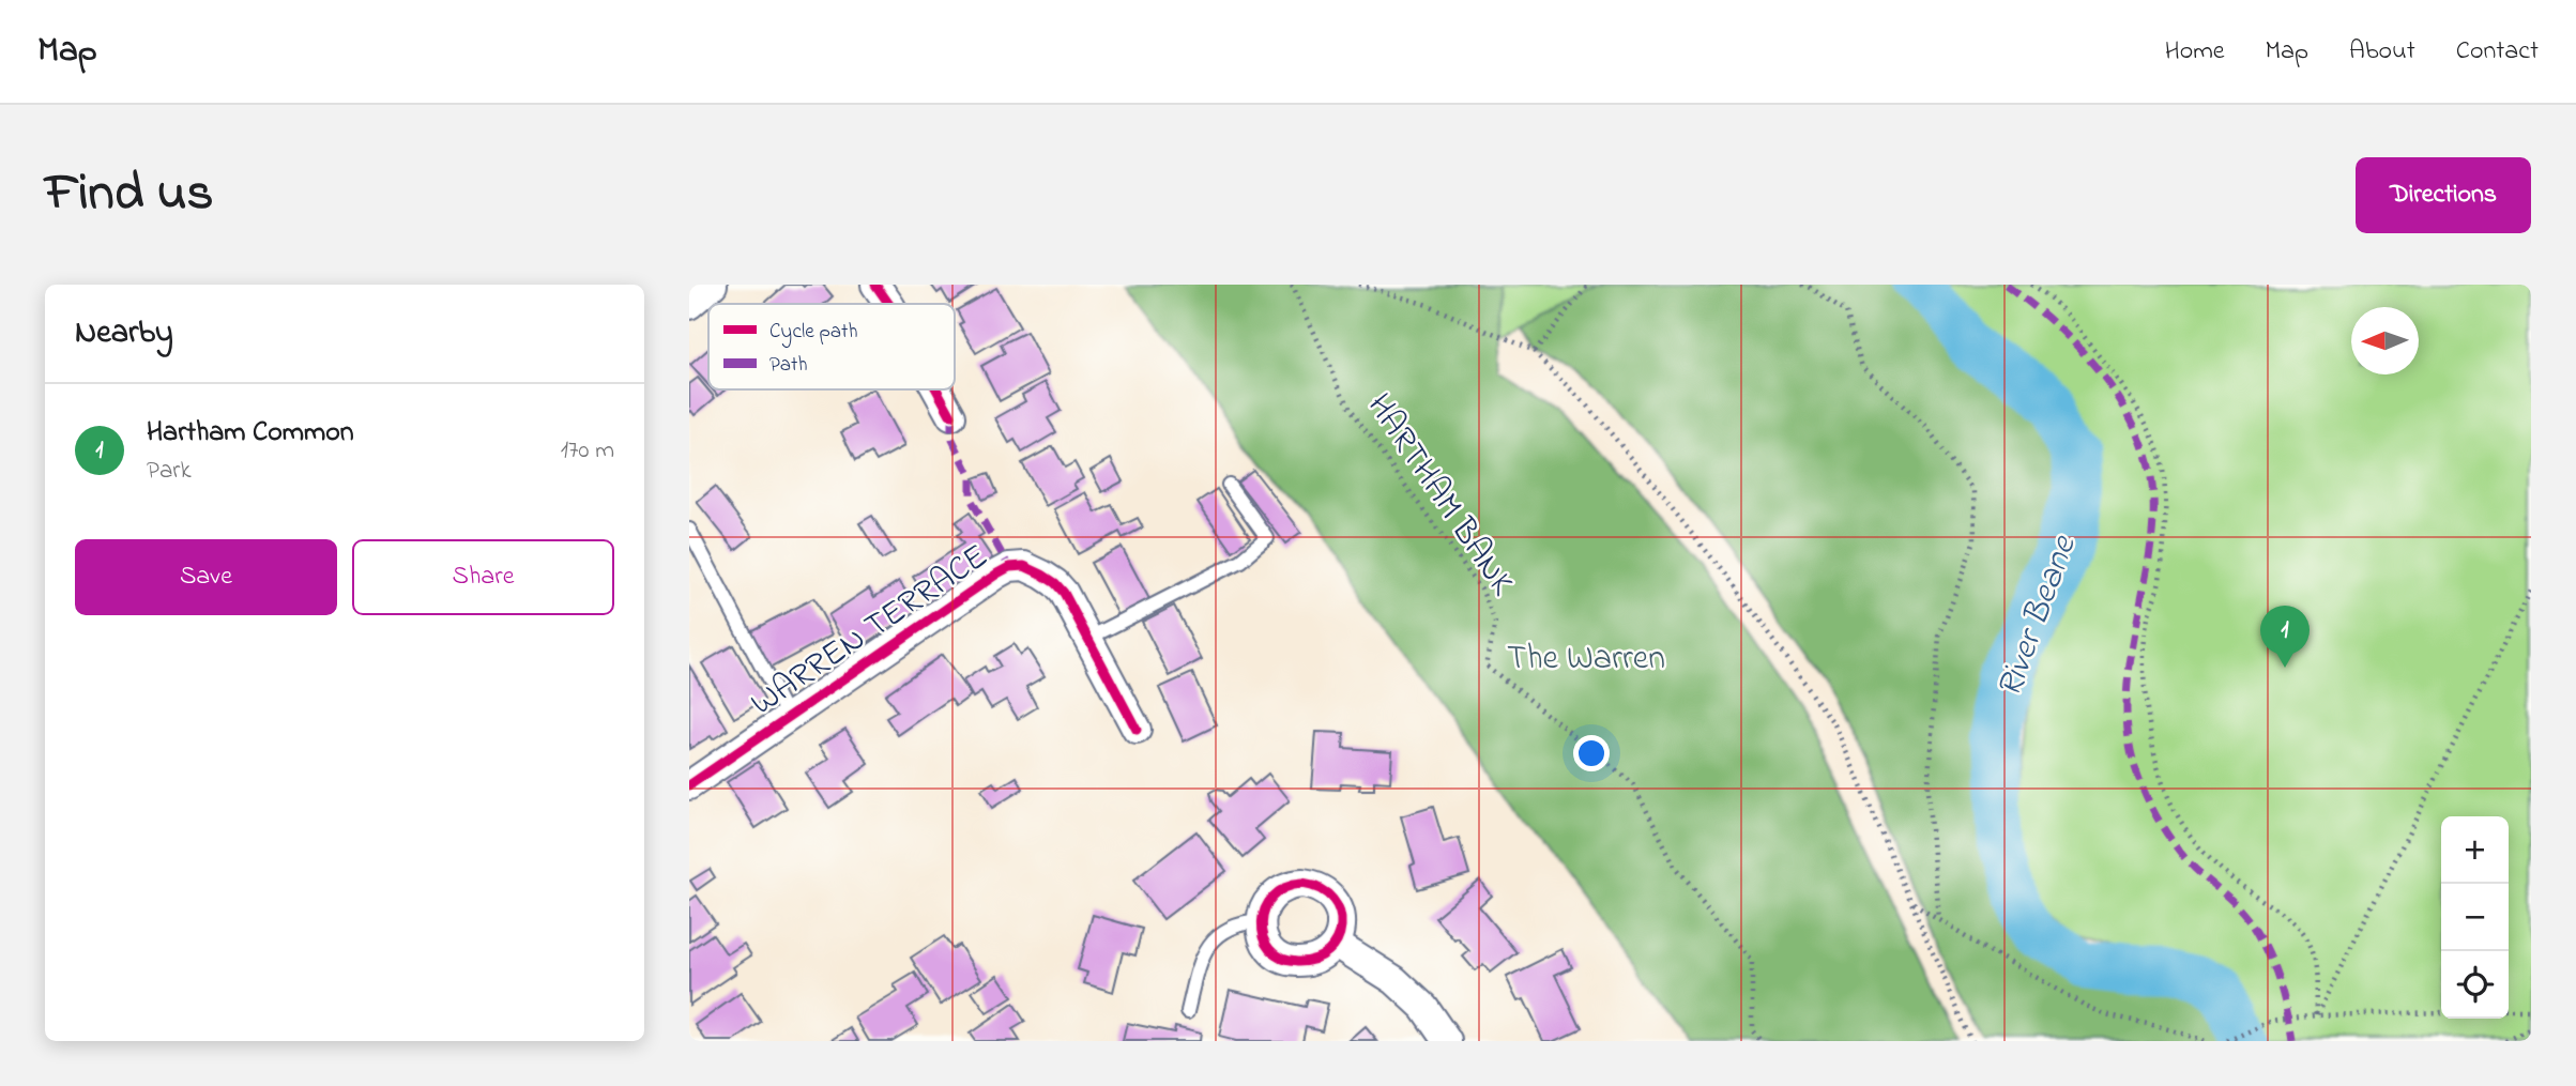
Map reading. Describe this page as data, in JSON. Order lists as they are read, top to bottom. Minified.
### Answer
{"streets":{"street":["WARREN TERRACE"],"path":["HARTHAM BANK"]},"water":["River Beane"],"parks":["The Warren"],"legend":["Cycle path","Path"],"north":"left","page":{"header":"Map","nav":["Home","Map","About","Contact"],"title":"Find us","buttons":["Directions",["Save","Share"]],"heading":"Nearby","list":[{"mark":"1","name":"Hartham Common","note":"Park","value":"170 m"}],"pins":"1","map_buttons":["+","−"]}}
